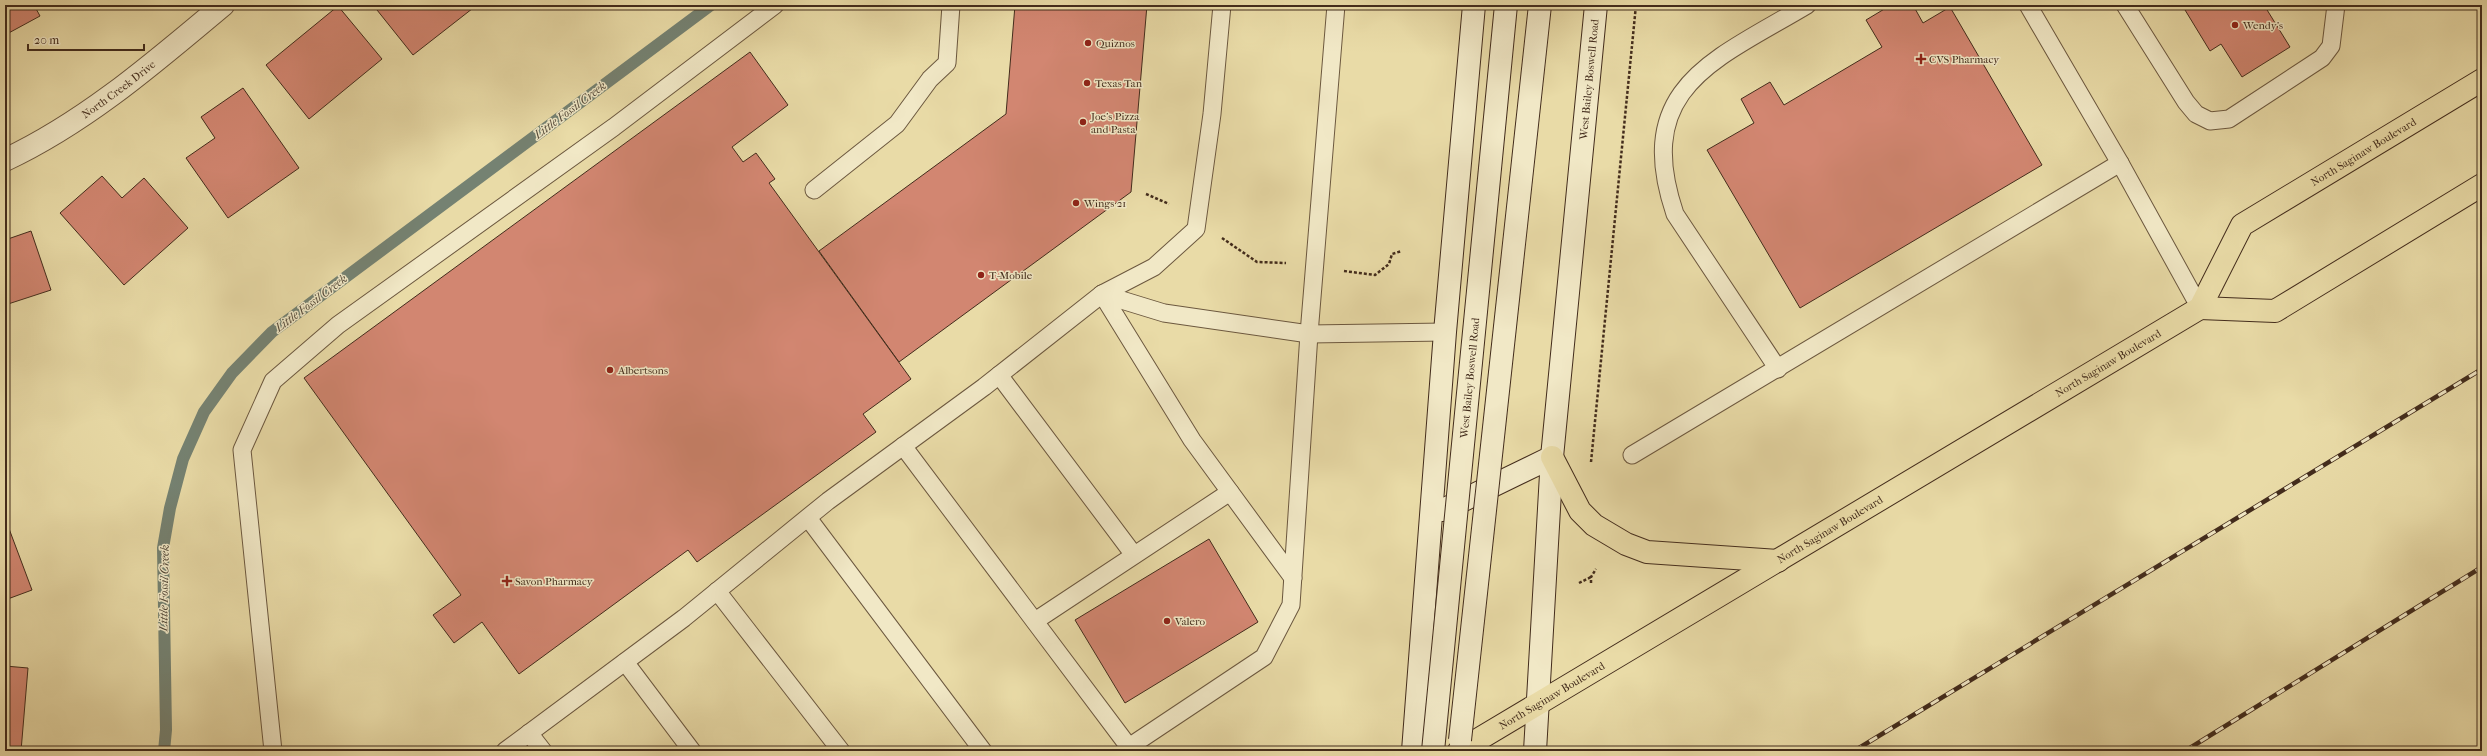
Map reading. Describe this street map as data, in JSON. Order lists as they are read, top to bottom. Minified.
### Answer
{"streets":{"main road":["West Bailey Boswell Road","North Creek Drive","North Saginaw Boulevard"]},"crossings":[["West Bailey Boswell Road","North Saginaw Boulevard"]],"water":["Little Fossil Creek"],"places":{"other":["Wendy's","Quiznos","Texas Tan","Joe's Pizza and Pasta","Wings 21","T-Mobile","Albertsons","Valero"],"health":["CVS Pharmacy","Savon Pharmacy"]},"scale_bar":"20 m"}
